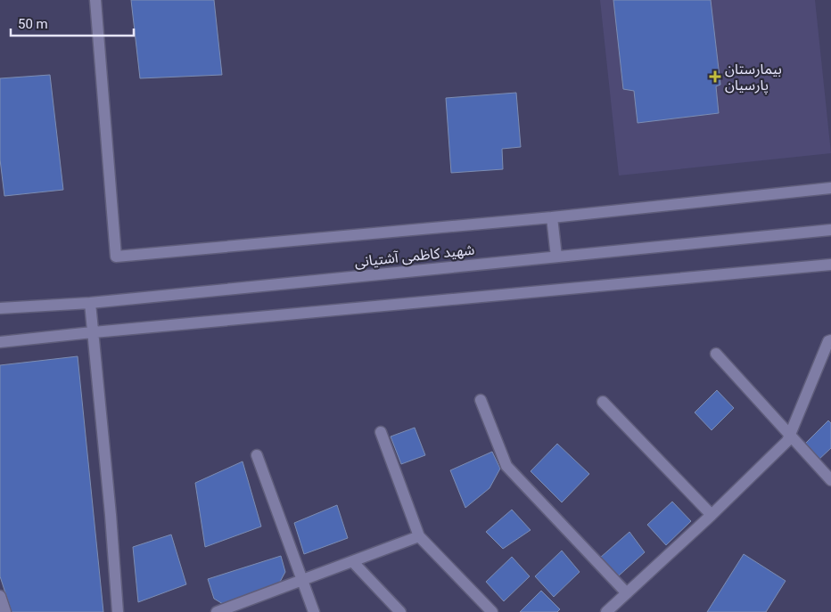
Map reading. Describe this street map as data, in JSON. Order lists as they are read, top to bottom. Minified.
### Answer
{"streets":{"street":["شهید کاظمی آشتیانی"]},"places":{"health":["بیمارستان پارسیان"]},"scale_bar":"50 m"}
